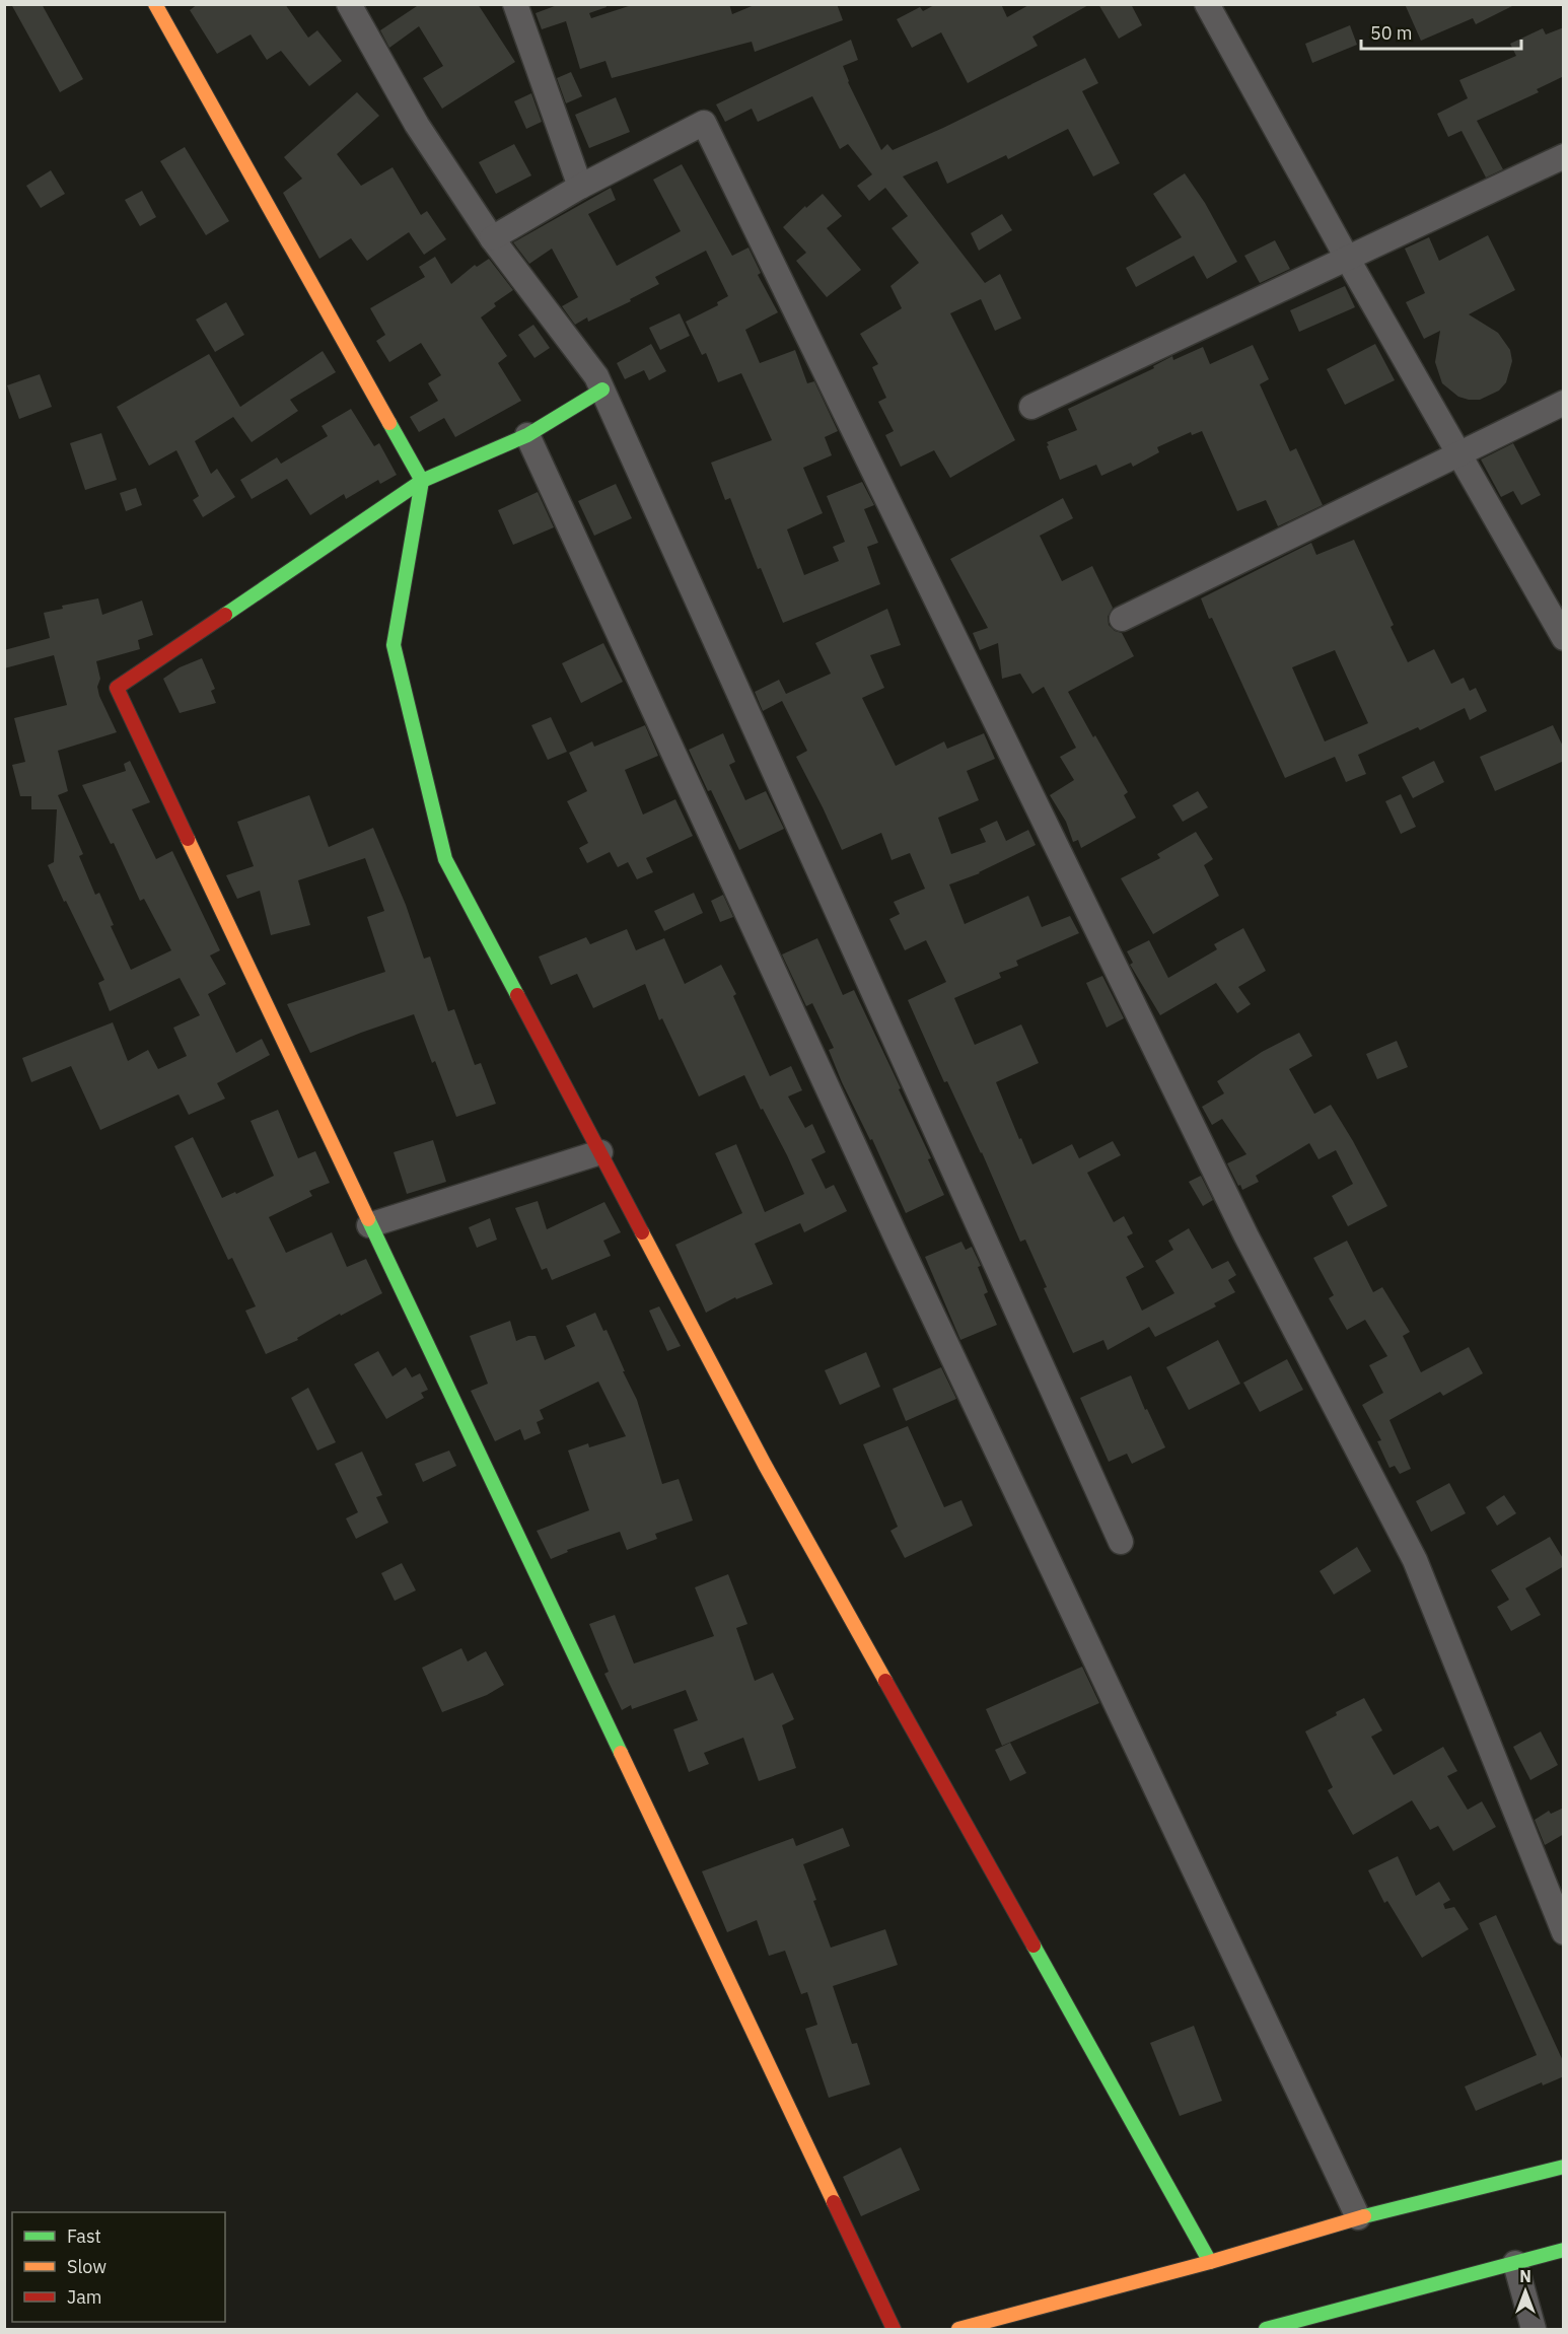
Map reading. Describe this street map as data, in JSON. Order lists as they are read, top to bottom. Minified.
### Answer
{"legend":["Fast","Slow","Jam"],"scale_bar":"50 m","north":"top"}
